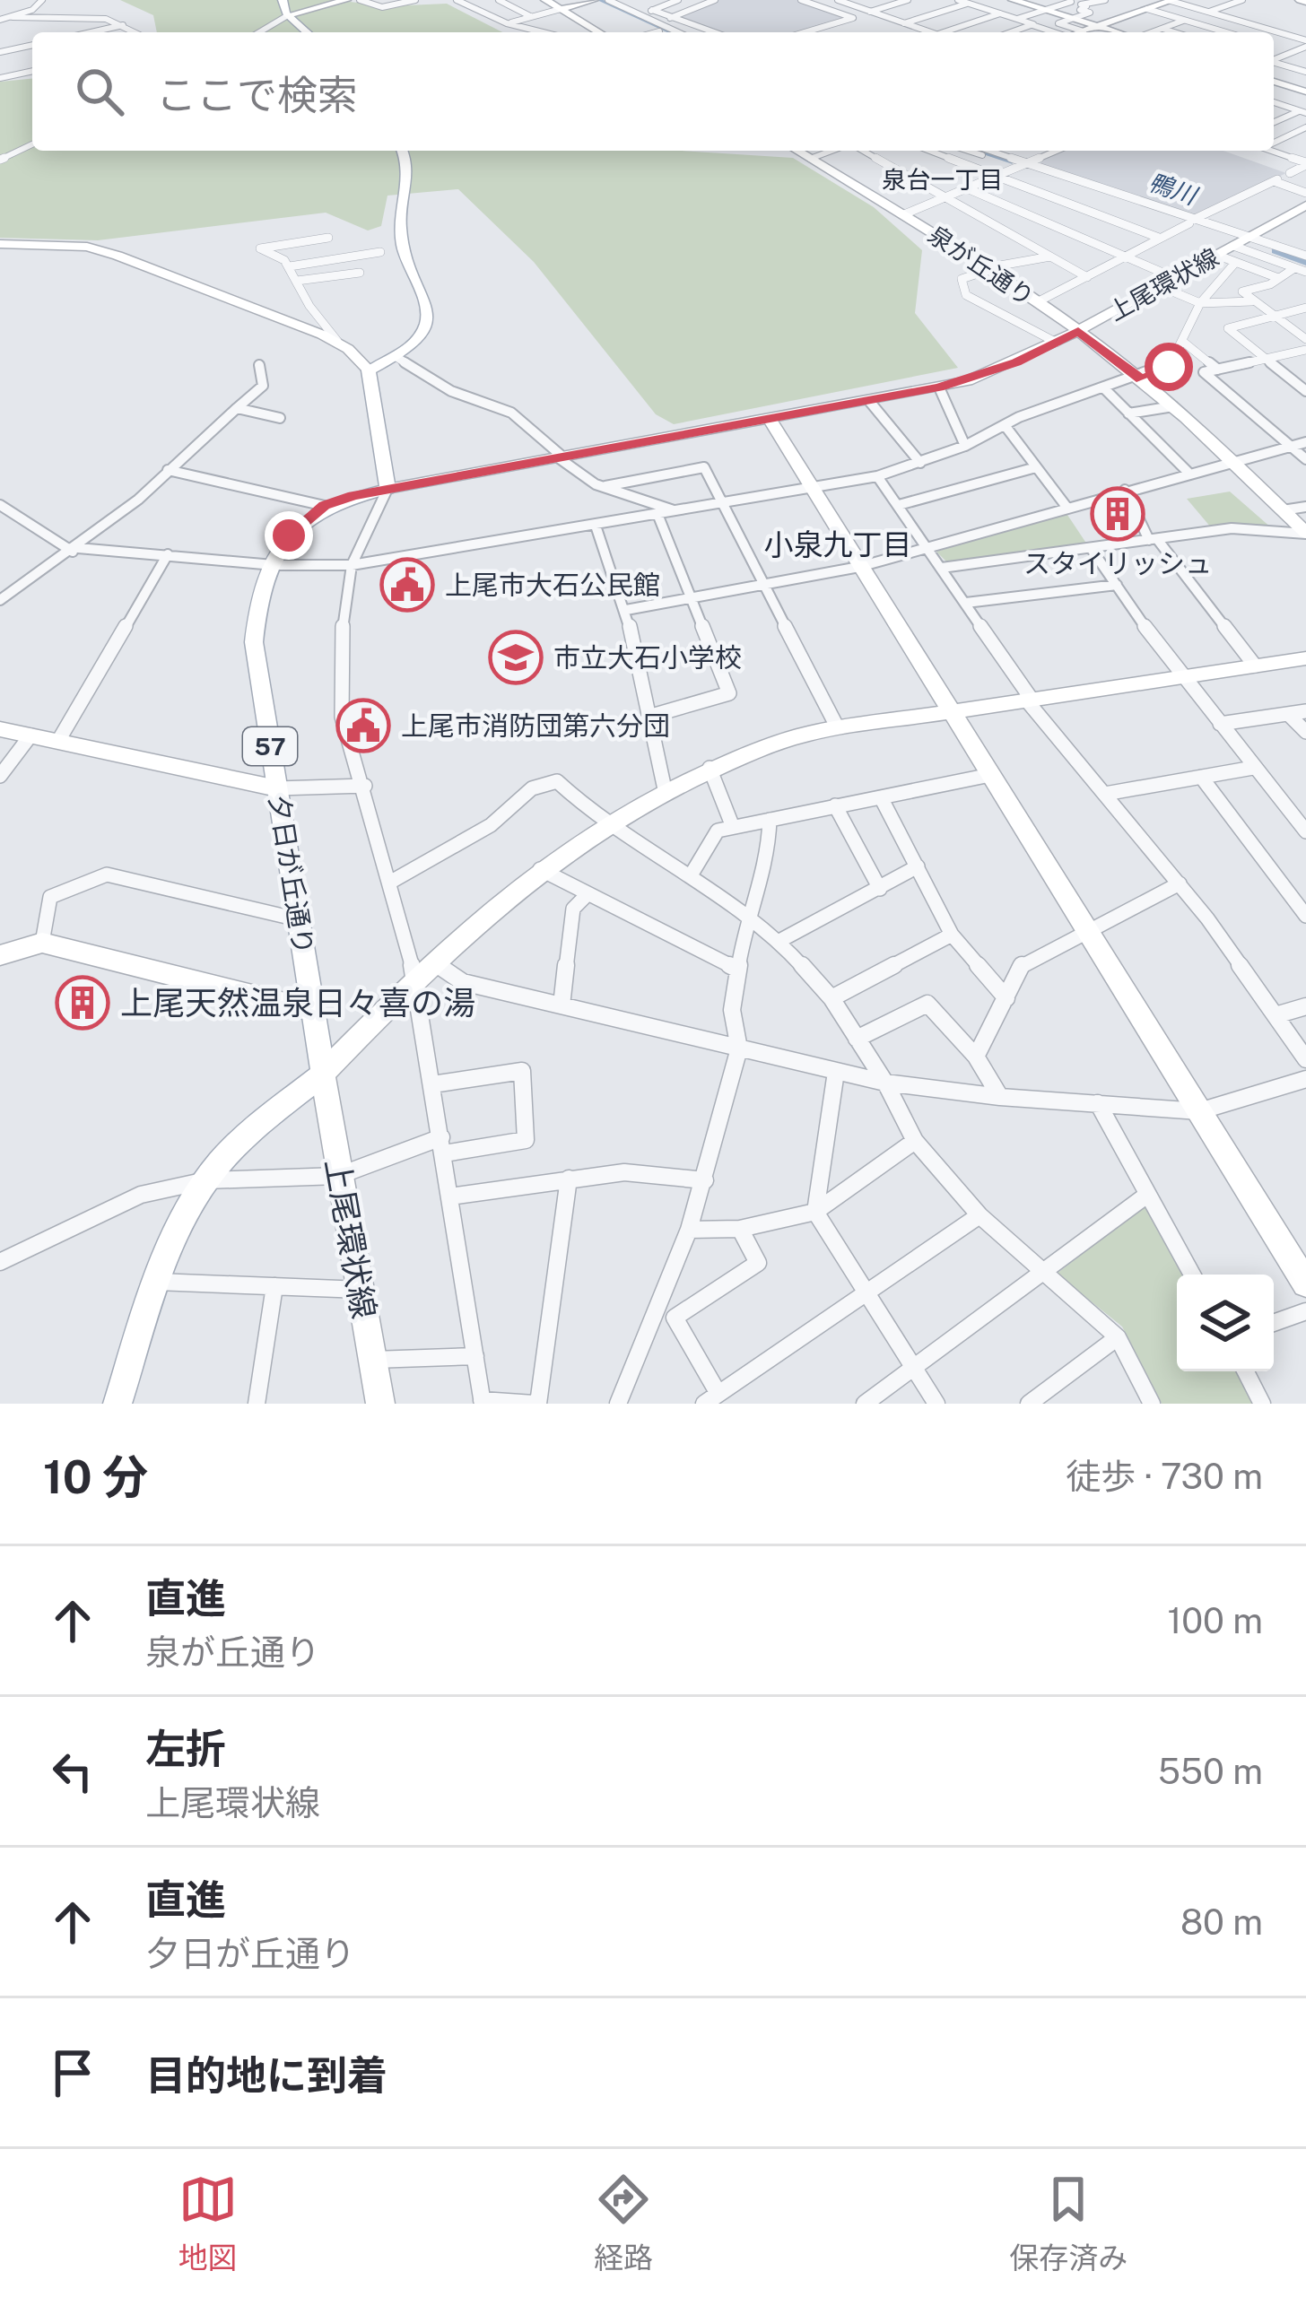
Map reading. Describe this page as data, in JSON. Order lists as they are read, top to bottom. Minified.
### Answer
{"streets":{"street":["泉が丘通り","上尾環状線","57","夕日が丘通り"]},"crossings":[["泉が丘通り","上尾環状線"],["上尾環状線","夕日が丘通り"]],"districts":["泉台一丁目","小泉九丁目"],"water":["鴨川"],"places":{"building":["スタイリッシュ","上尾天然温泉日々喜の湯"],"public building":["上尾市大石公民館","上尾市消防団第六分団"],"school or university":["市立大石小学校"]},"page":{"search":"ここで検索","heading":["10 分","徒歩 · 730 m"],"list":[["直進","泉が丘通り","100 m"],["左折","上尾環状線","550 m"],["直進","夕日が丘通り","80 m"],"目的地に到着"],"nav":["地図","経路","保存済み"]}}
